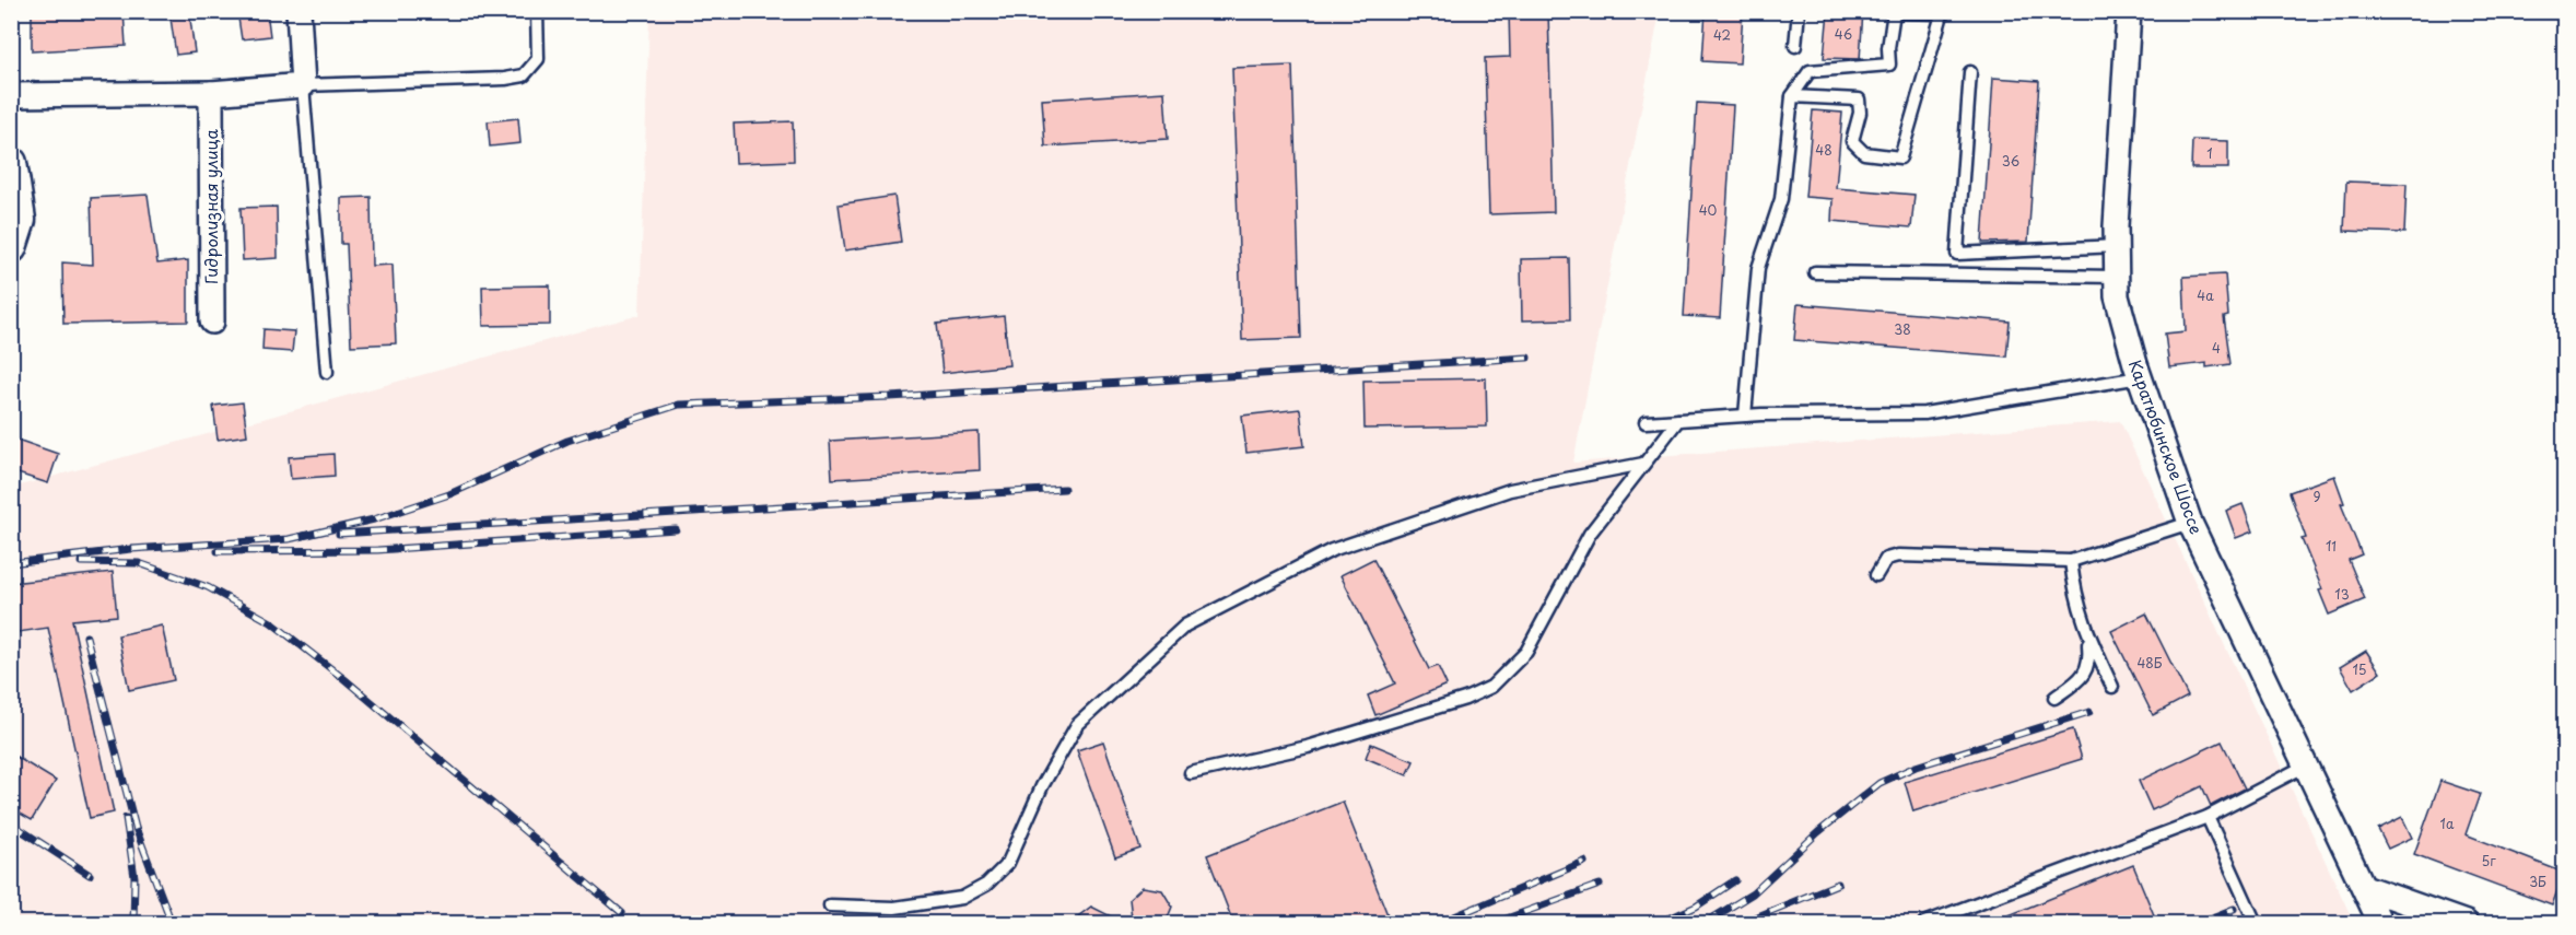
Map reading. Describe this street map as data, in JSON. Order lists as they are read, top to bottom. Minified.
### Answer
{"streets":{"street":["Гидролизная улица","Каратюбинское Шоссе"]},"house_numbers":["46","42","48","1","36","40","4а","38","4","9","11","13","48Б","15","1а","5г","3Б"]}
